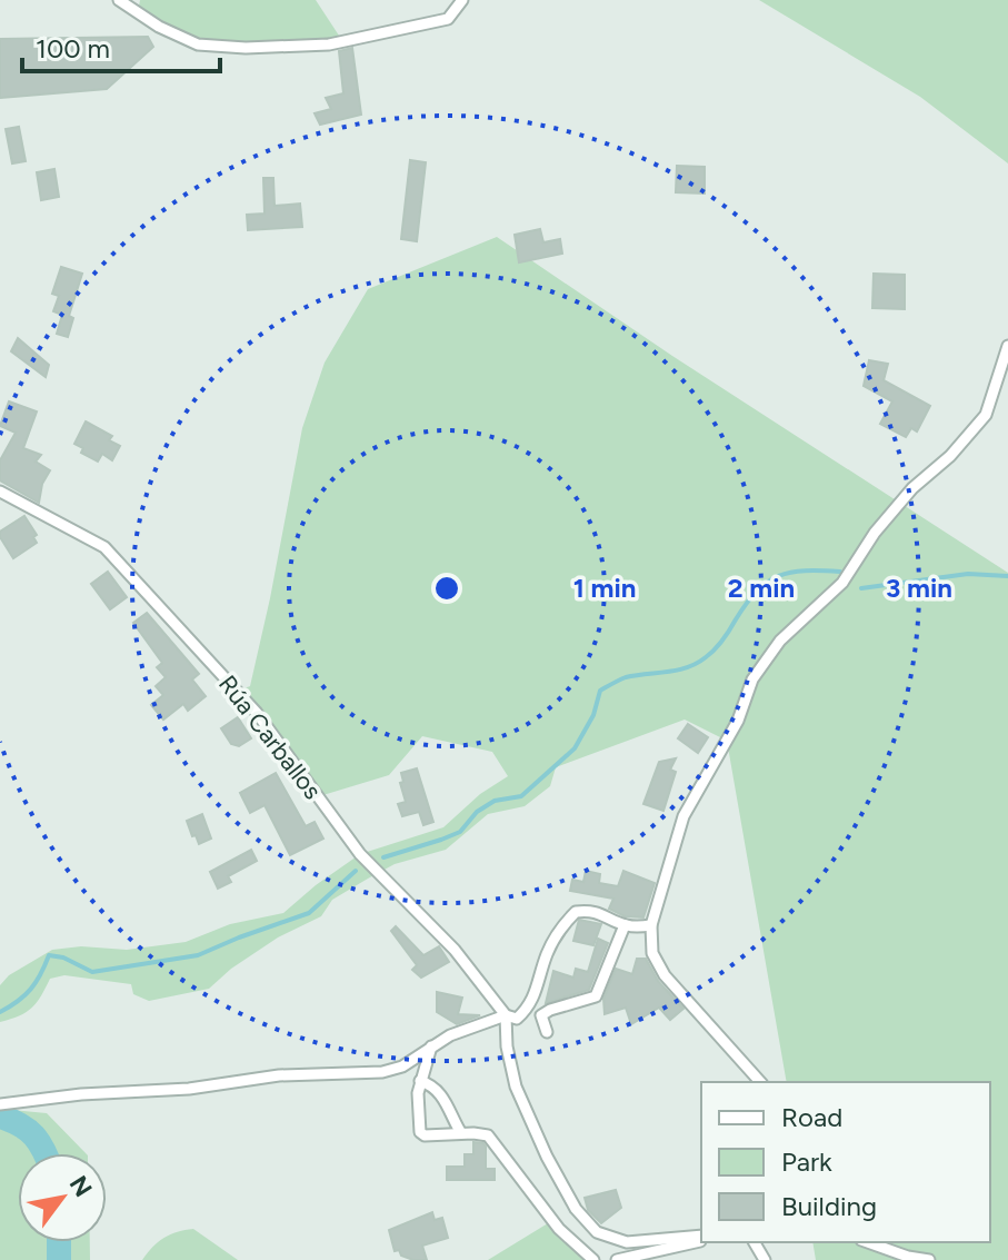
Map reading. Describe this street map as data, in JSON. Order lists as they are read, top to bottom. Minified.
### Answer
{"streets":{"street":["Rúa Carballos"]},"legend":["Road","Park","Building"],"scale_bar":"100 m","north":"top right","rings":["1 min","2 min","3 min"]}
